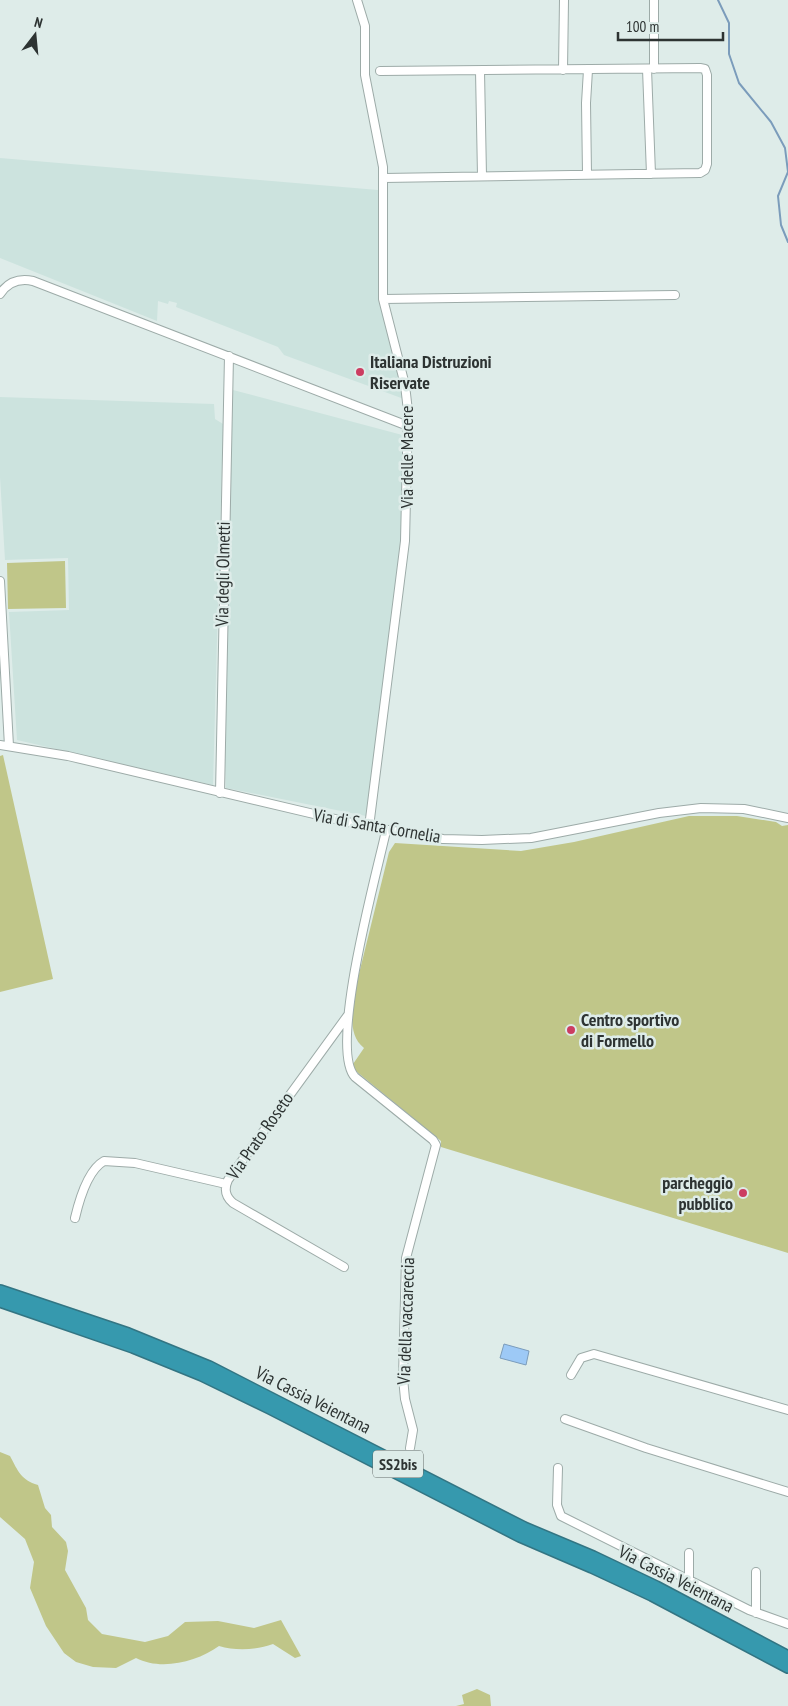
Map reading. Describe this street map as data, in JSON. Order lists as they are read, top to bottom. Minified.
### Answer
{"streets":{"highway":["Via Cassia Veientana","SS2bis"],"street":["Via delle Macere","Via degli Olmetti","Via di Santa Cornelia","Via Prato Roseto","Via della vaccareccia"]},"crossings":[["Via delle Macere","Via di Santa Cornelia"],["Via degli Olmetti","Via di Santa Cornelia"],["Via di Santa Cornelia","Via Prato Roseto"],["Via Prato Roseto","Via della vaccareccia"]],"places":["Italiana Distruzioni Riservate","Centro sportivo di Formello","parcheggio pubblico"],"scale_bar":"100 m","north":"top"}
